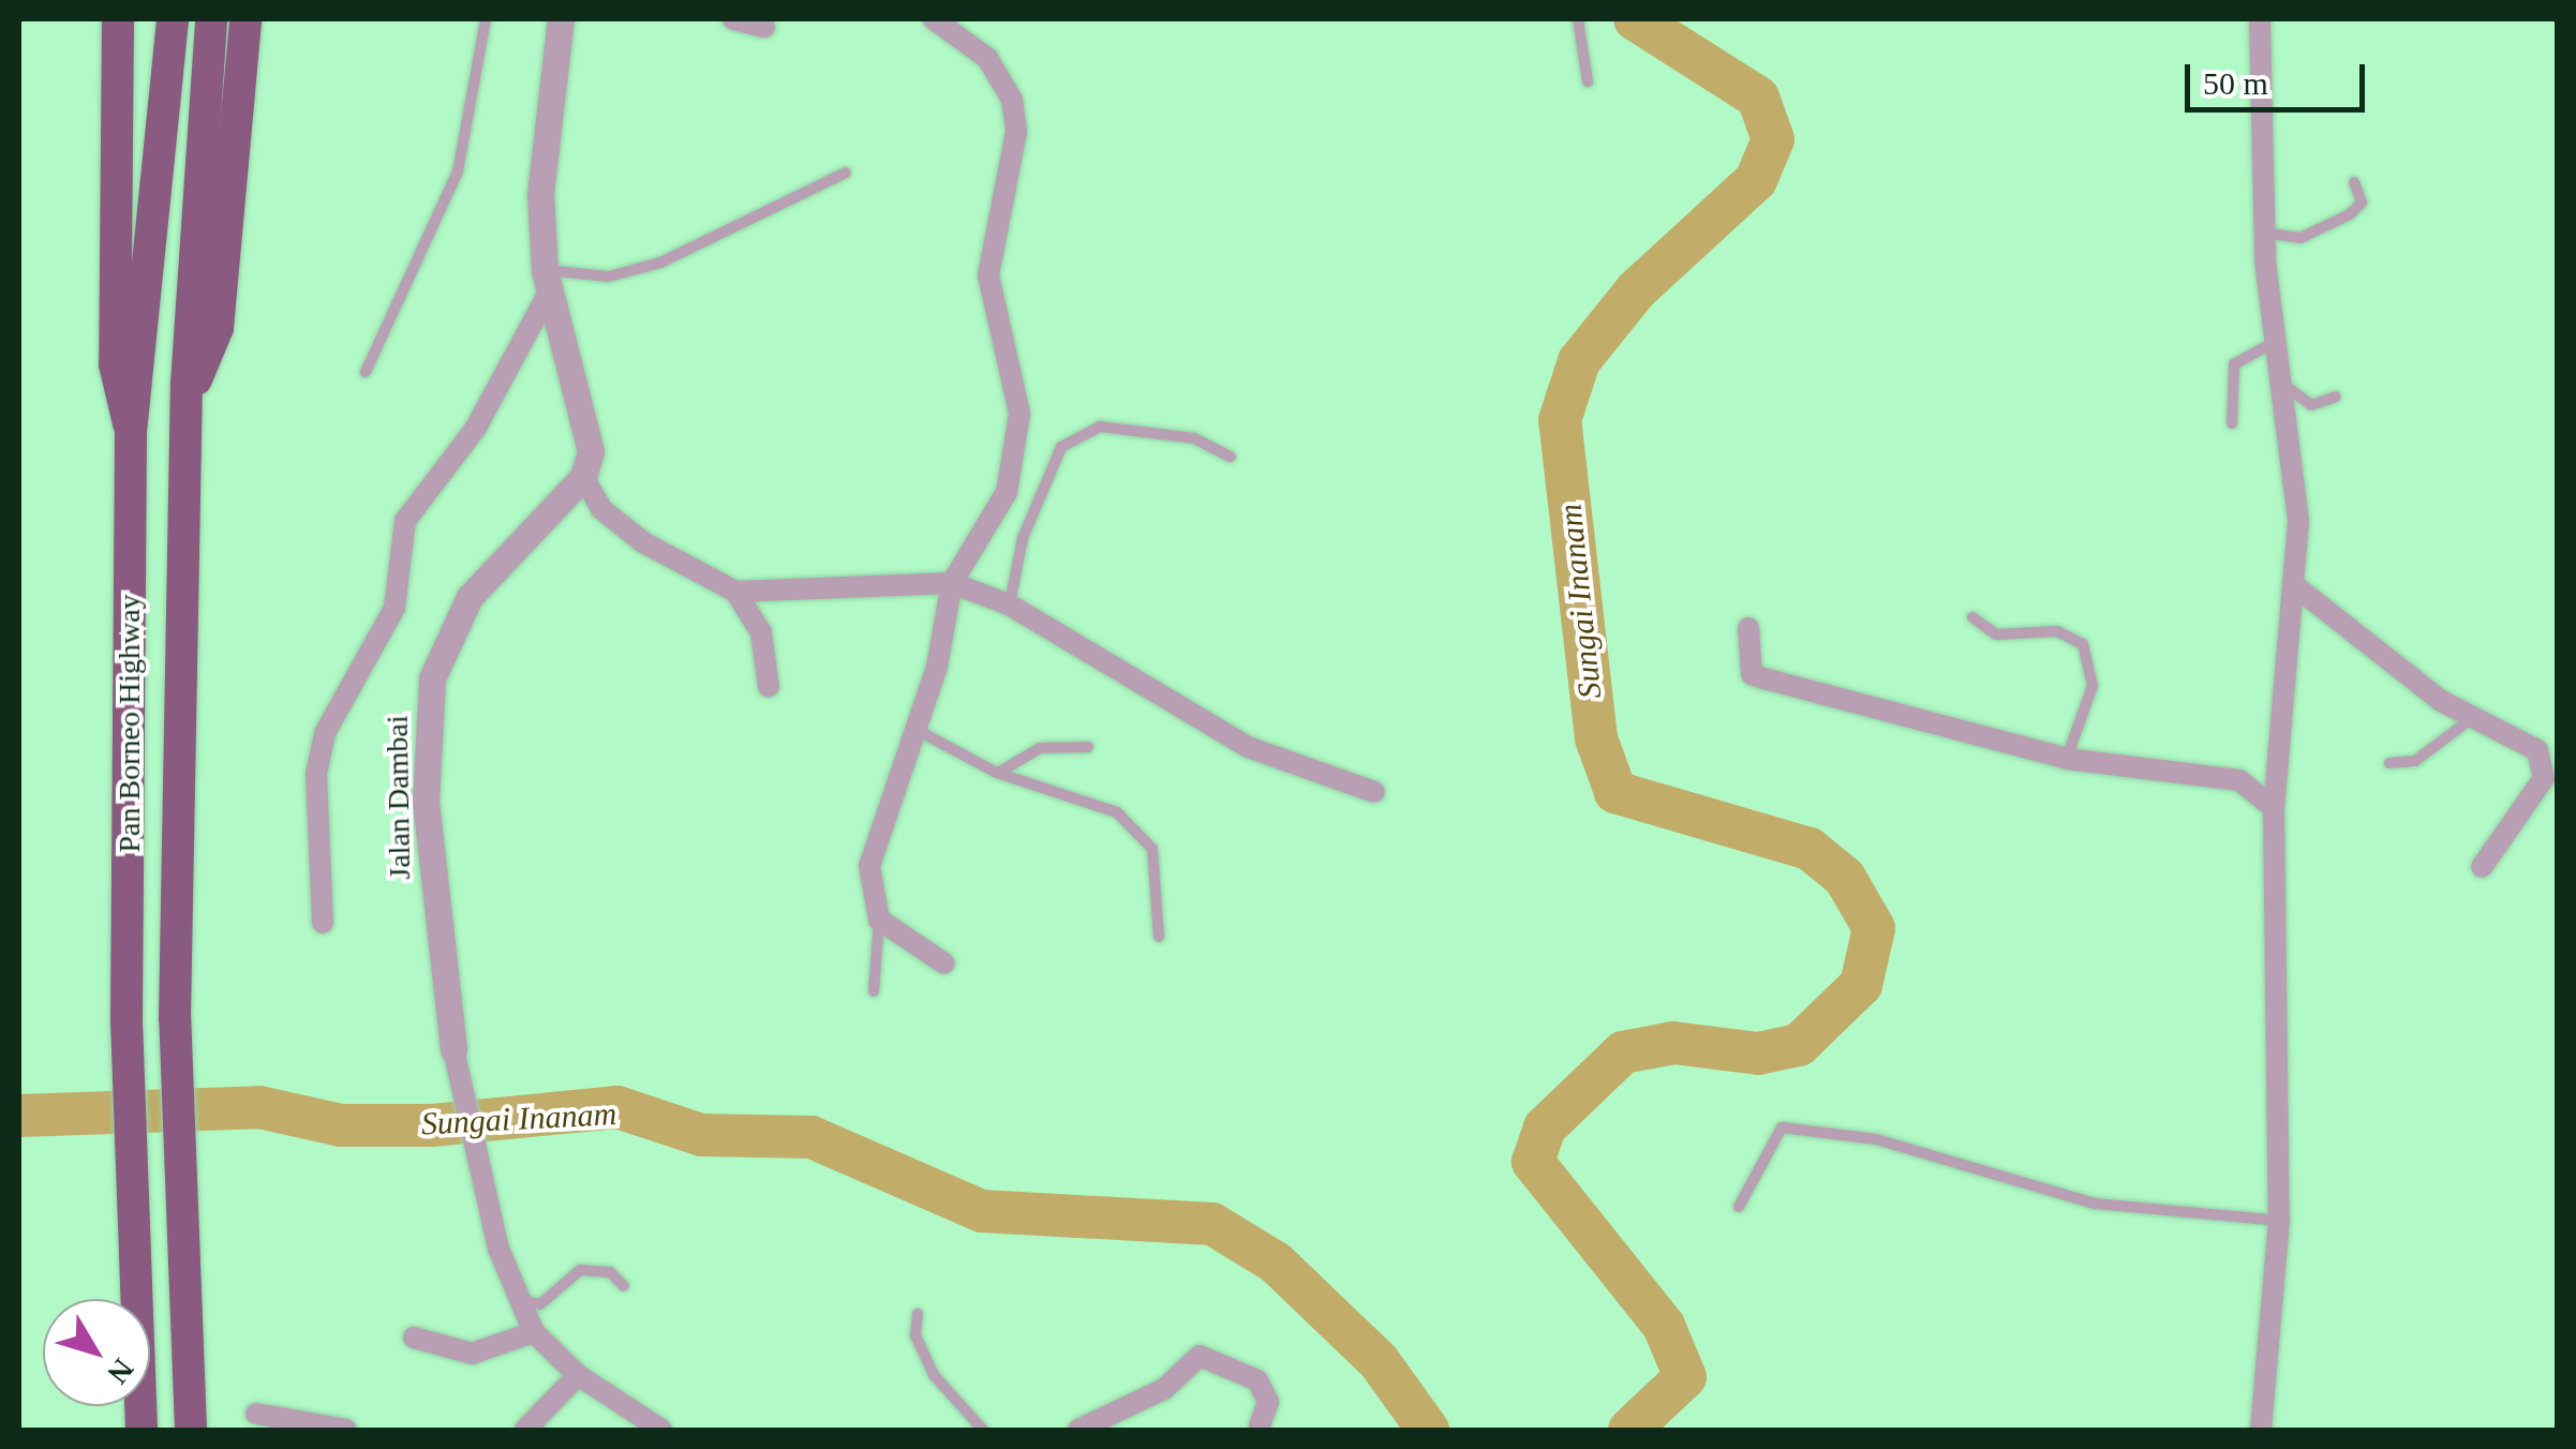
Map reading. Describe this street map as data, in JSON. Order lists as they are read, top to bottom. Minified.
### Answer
{"streets":{"highway":["Pan Borneo Highway"],"street":["Jalan Dambai"]},"water":["Sungai Inanam"],"scale_bar":"50 m","north":"bottom right"}
